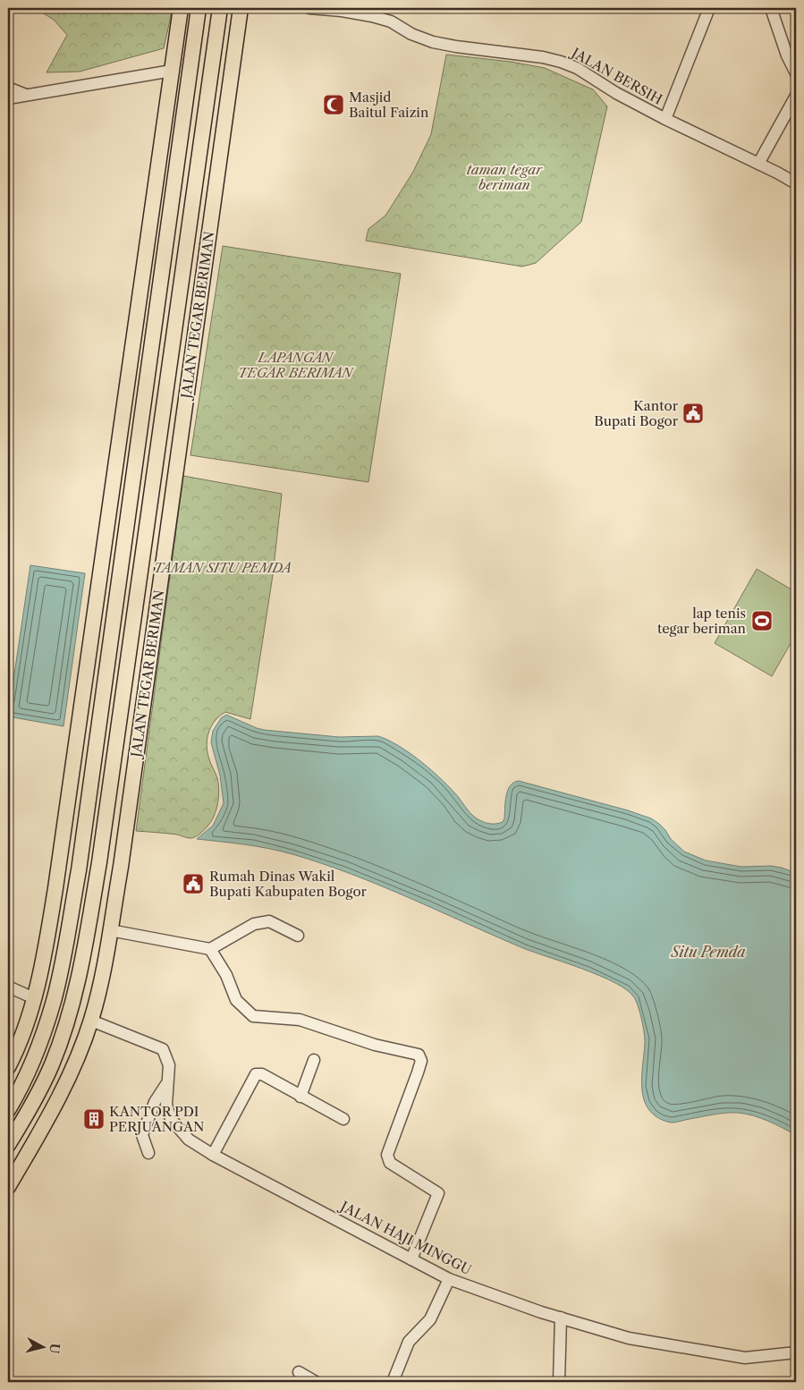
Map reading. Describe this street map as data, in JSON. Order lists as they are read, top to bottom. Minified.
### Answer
{"streets":{"main road":["JALAN TEGAR BERIMAN"],"street":["JALAN BERSIH","JALAN HAJI MINGGU"]},"crossings":[["JALAN TEGAR BERIMAN","JALAN HAJI MINGGU"]],"water":["Situ Pemda"],"parks":["taman tegar beriman","LAPANGAN TEGAR BERIMAN","TAMAN SITU PEMDA"],"places":{"mosque":["Masjid Baitul Faizin"],"public building":["Kantor Bupati Bogor","Rumah Dinas Wakil Bupati Kabupaten Bogor"],"sports":["lap tenis tegar beriman"],"building":["KANTOR PDI PERJUANGAN"]},"north":"right"}
